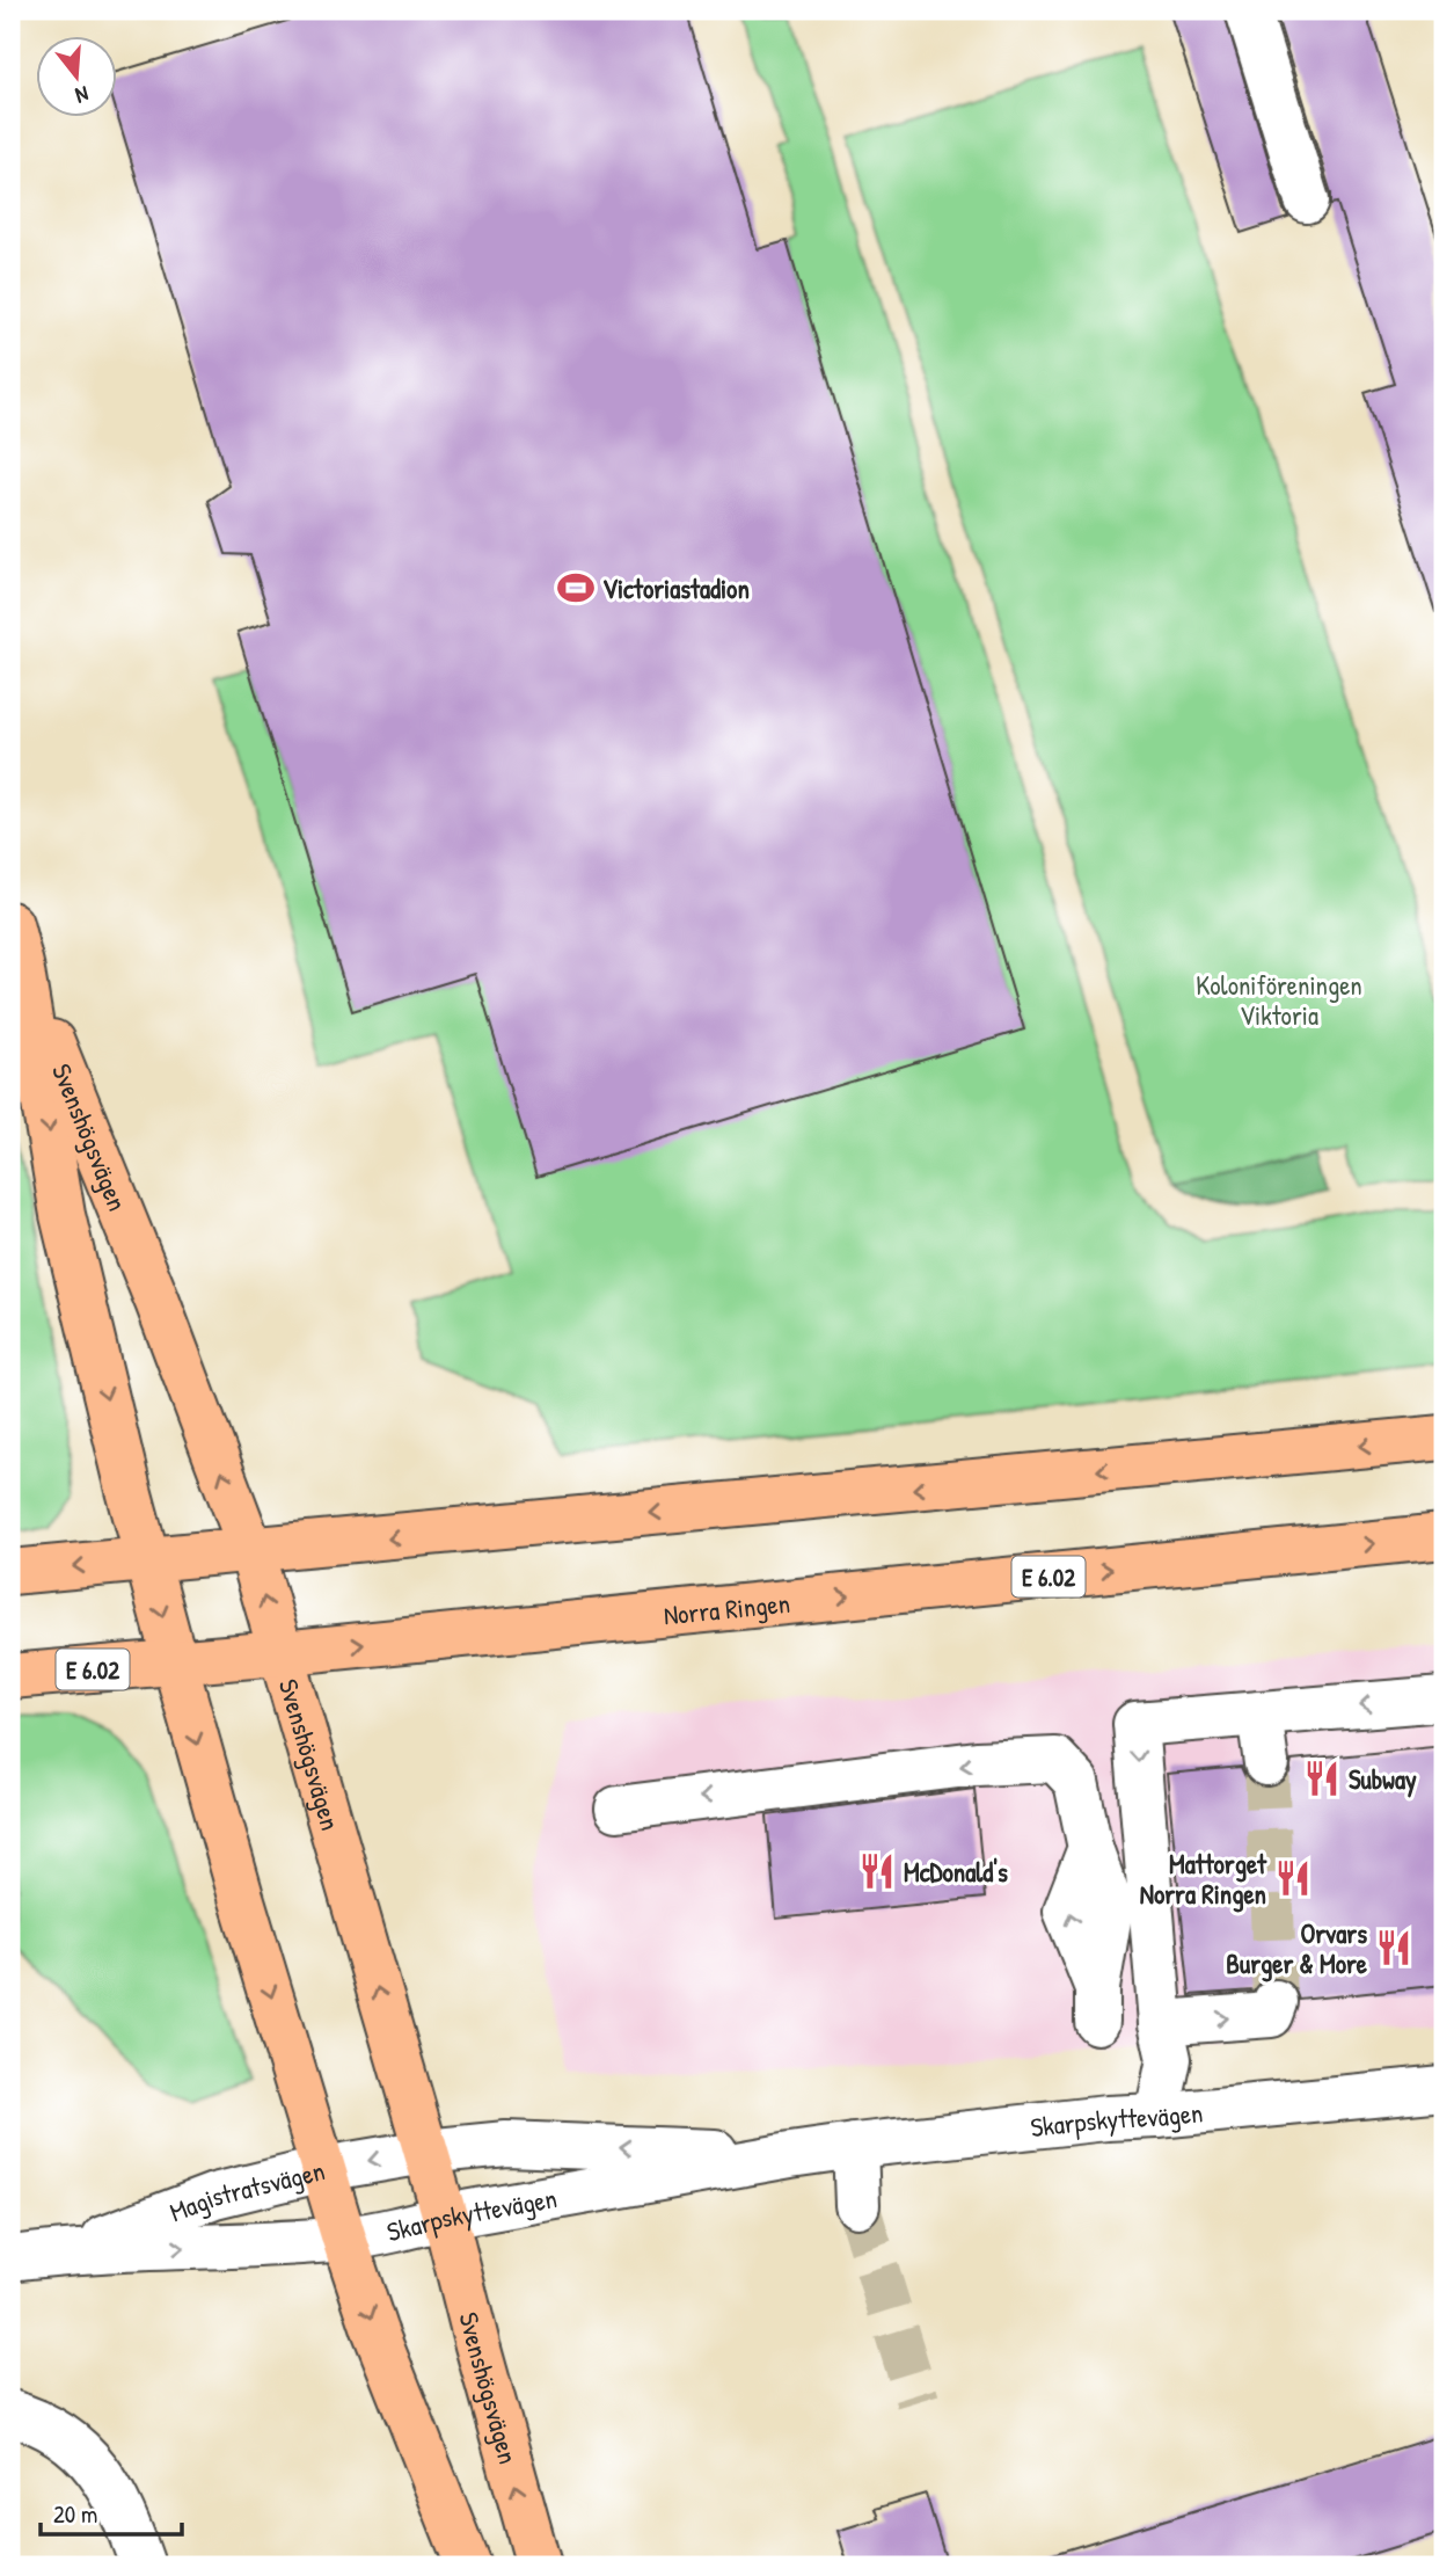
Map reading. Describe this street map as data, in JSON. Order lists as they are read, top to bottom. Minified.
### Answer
{"streets":{"main road":["Svenshögsvägen","E 6.02","Norra Ringen"],"street":["Skarpskyttevägen","Magistratsvägen"]},"crossings":[["Svenshögsvägen","Norra Ringen"],["Svenshögsvägen","Skarpskyttevägen"],["Svenshögsvägen","Magistratsvägen"],["Skarpskyttevägen","Magistratsvägen"]],"parks":["Koloniföreningen Viktoria"],"places":{"sports":["Victoriastadion"],"restaurant":["Subway","McDonald's","Mattorget Norra Ringen","Orvars Burger & More"]},"scale_bar":"20 m","north":"bottom"}
